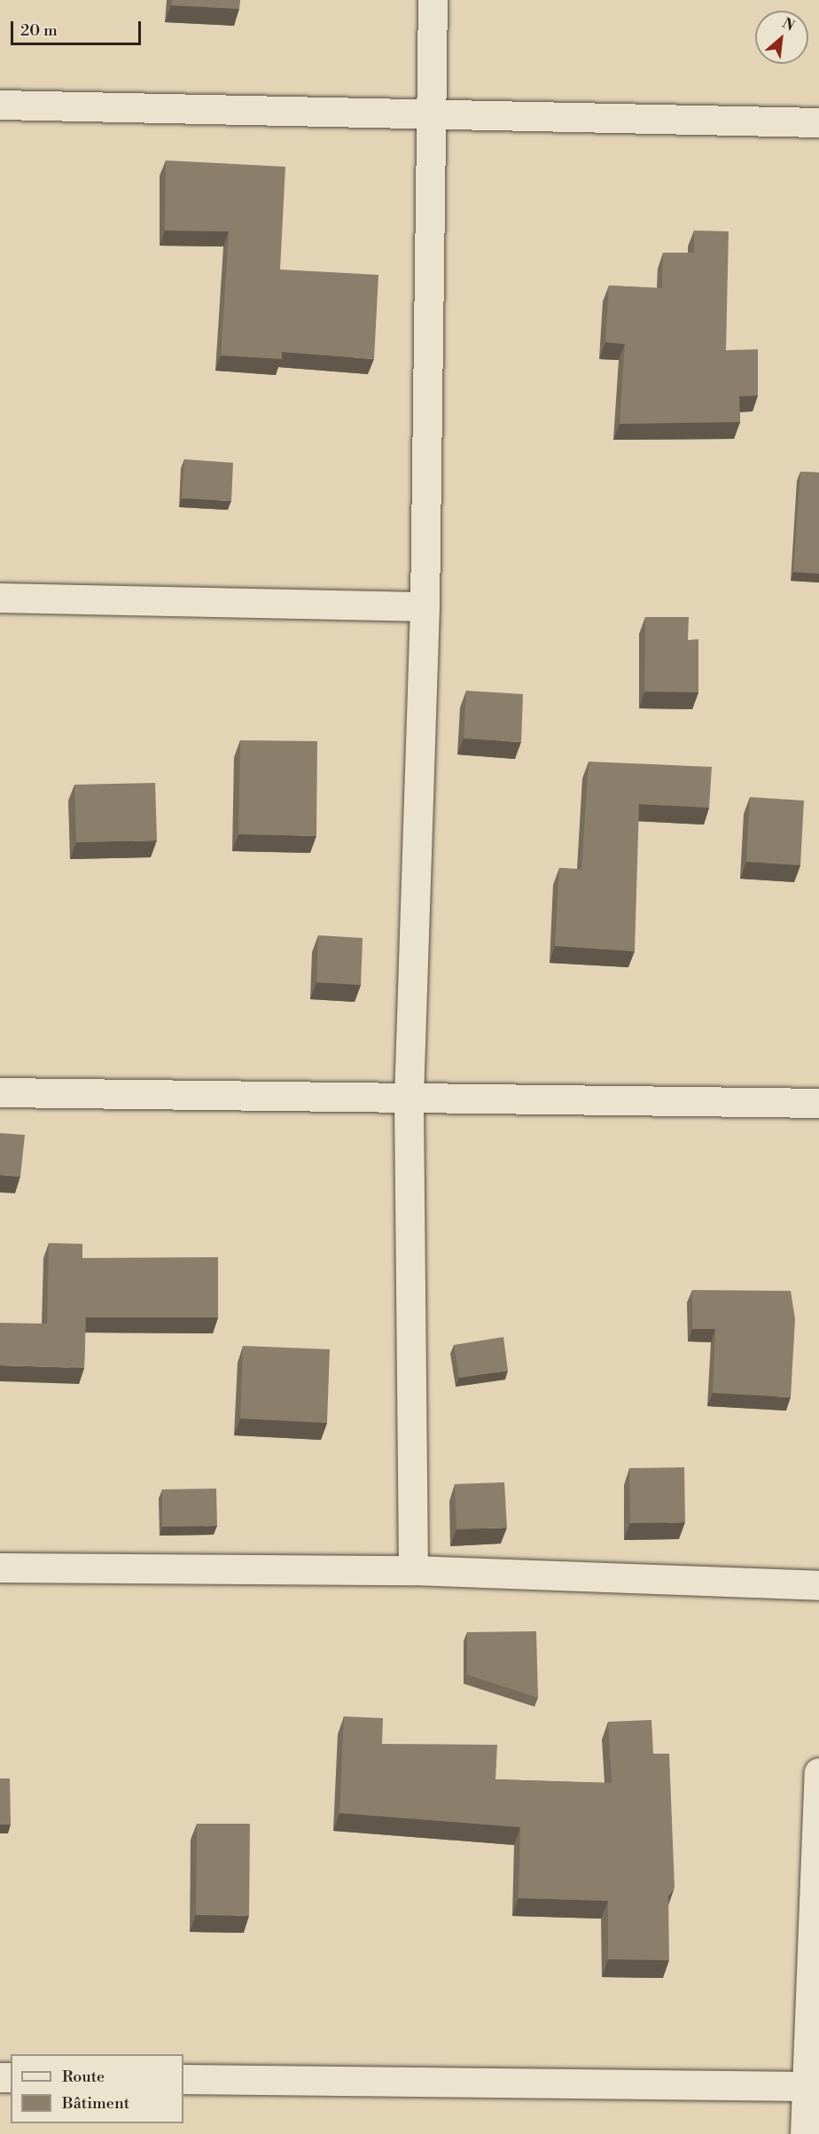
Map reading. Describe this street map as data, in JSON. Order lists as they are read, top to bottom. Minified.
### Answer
{"legend":["Route","Bâtiment"],"scale_bar":"20 m","north":"top right"}
